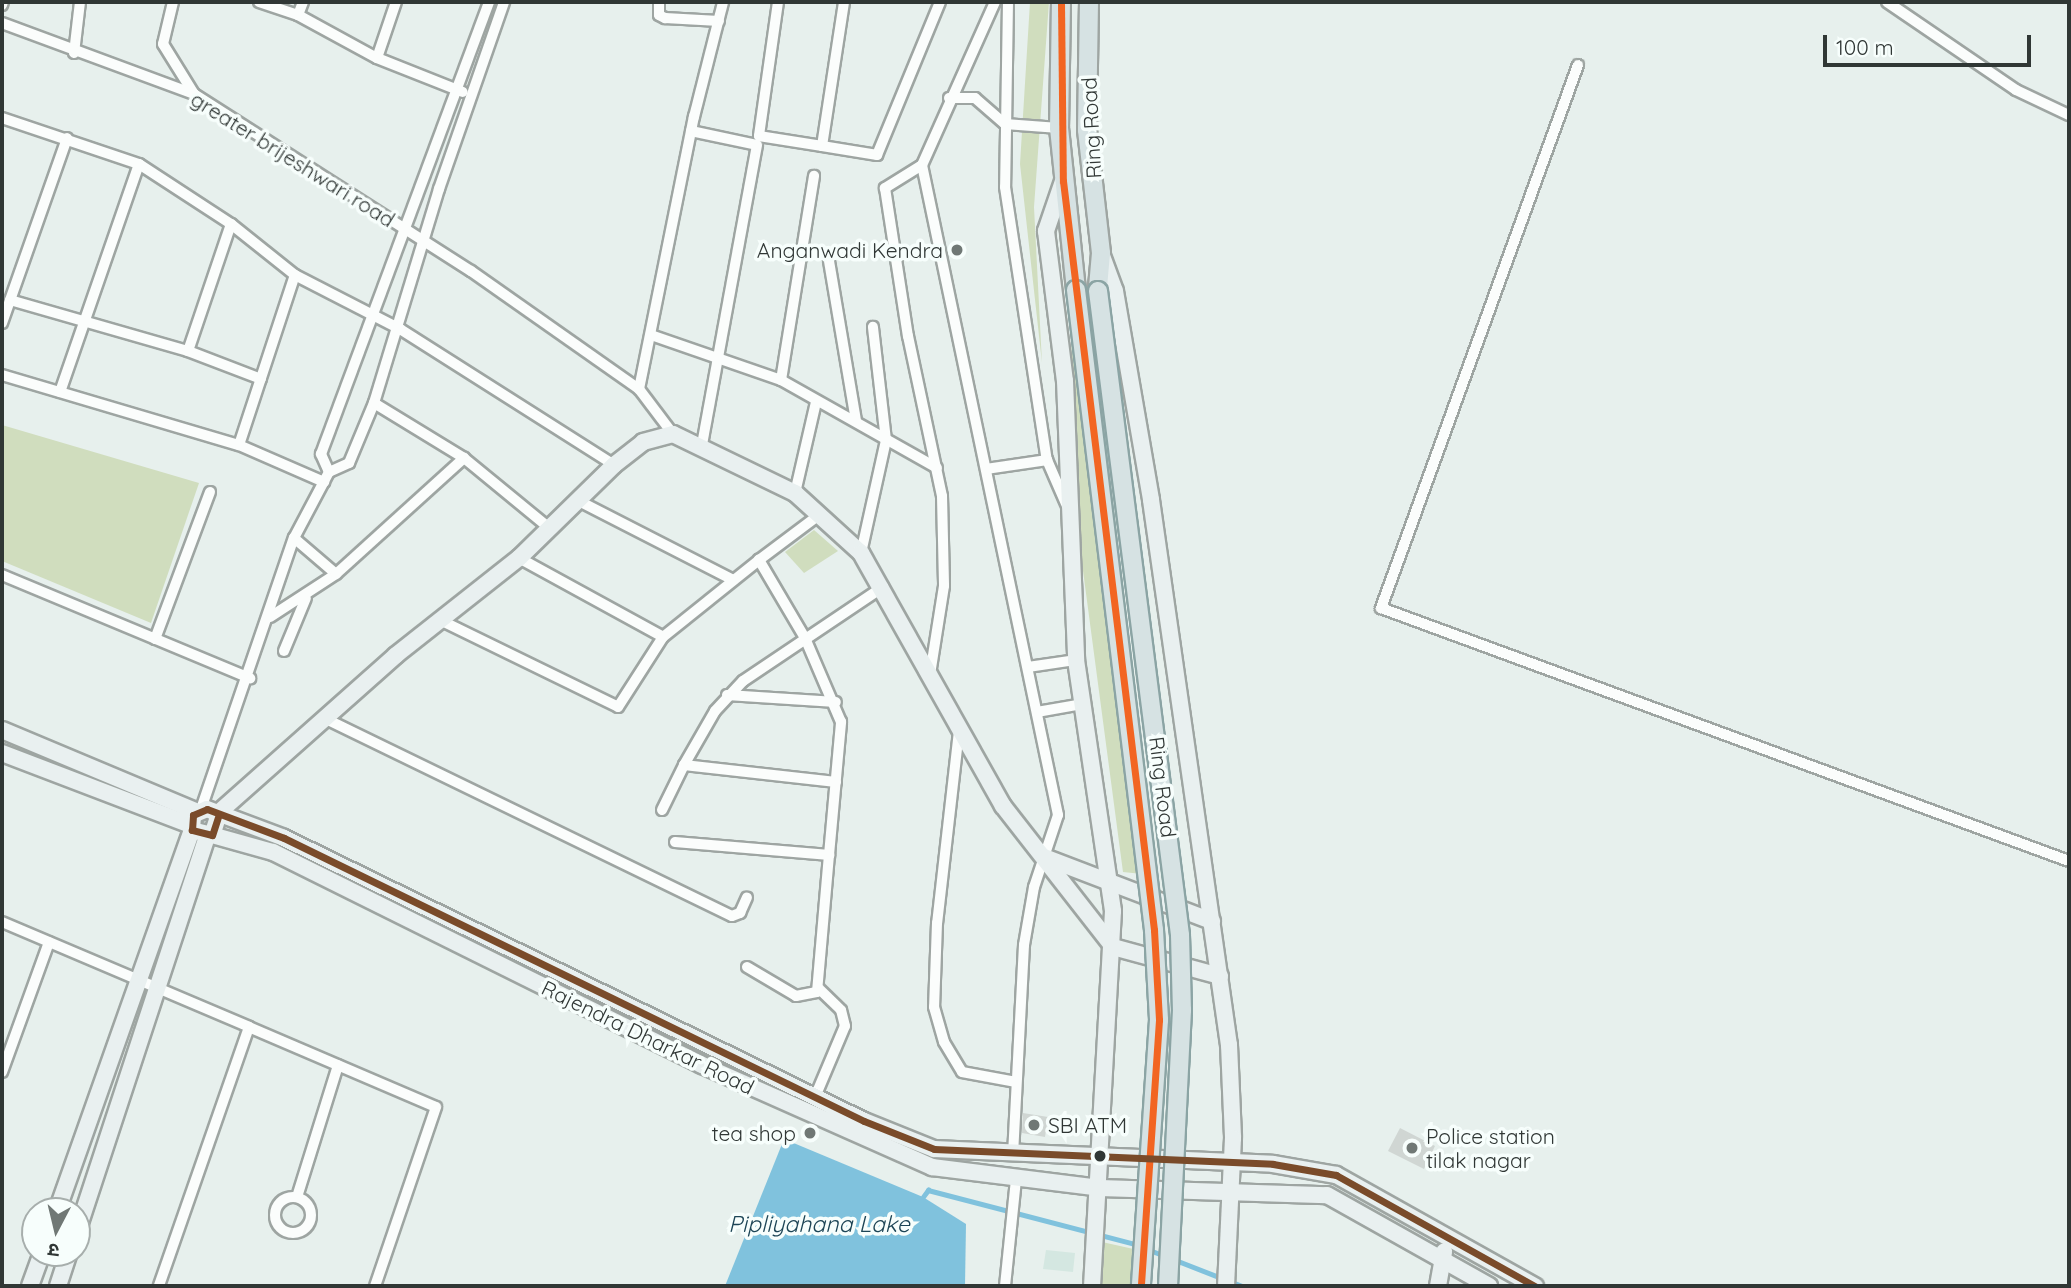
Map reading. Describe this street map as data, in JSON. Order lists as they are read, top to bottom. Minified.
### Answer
{"streets":{"main road":["Ring Road"],"street":["greater brijeshwari road","Rajendra Dharkar Road"]},"water":["Pipliyahana Lake"],"places":["Anganwadi Kendra","SBI ATM","tea shop","Police station tilak nagar"],"scale_bar":"100 m","north":"bottom"}
